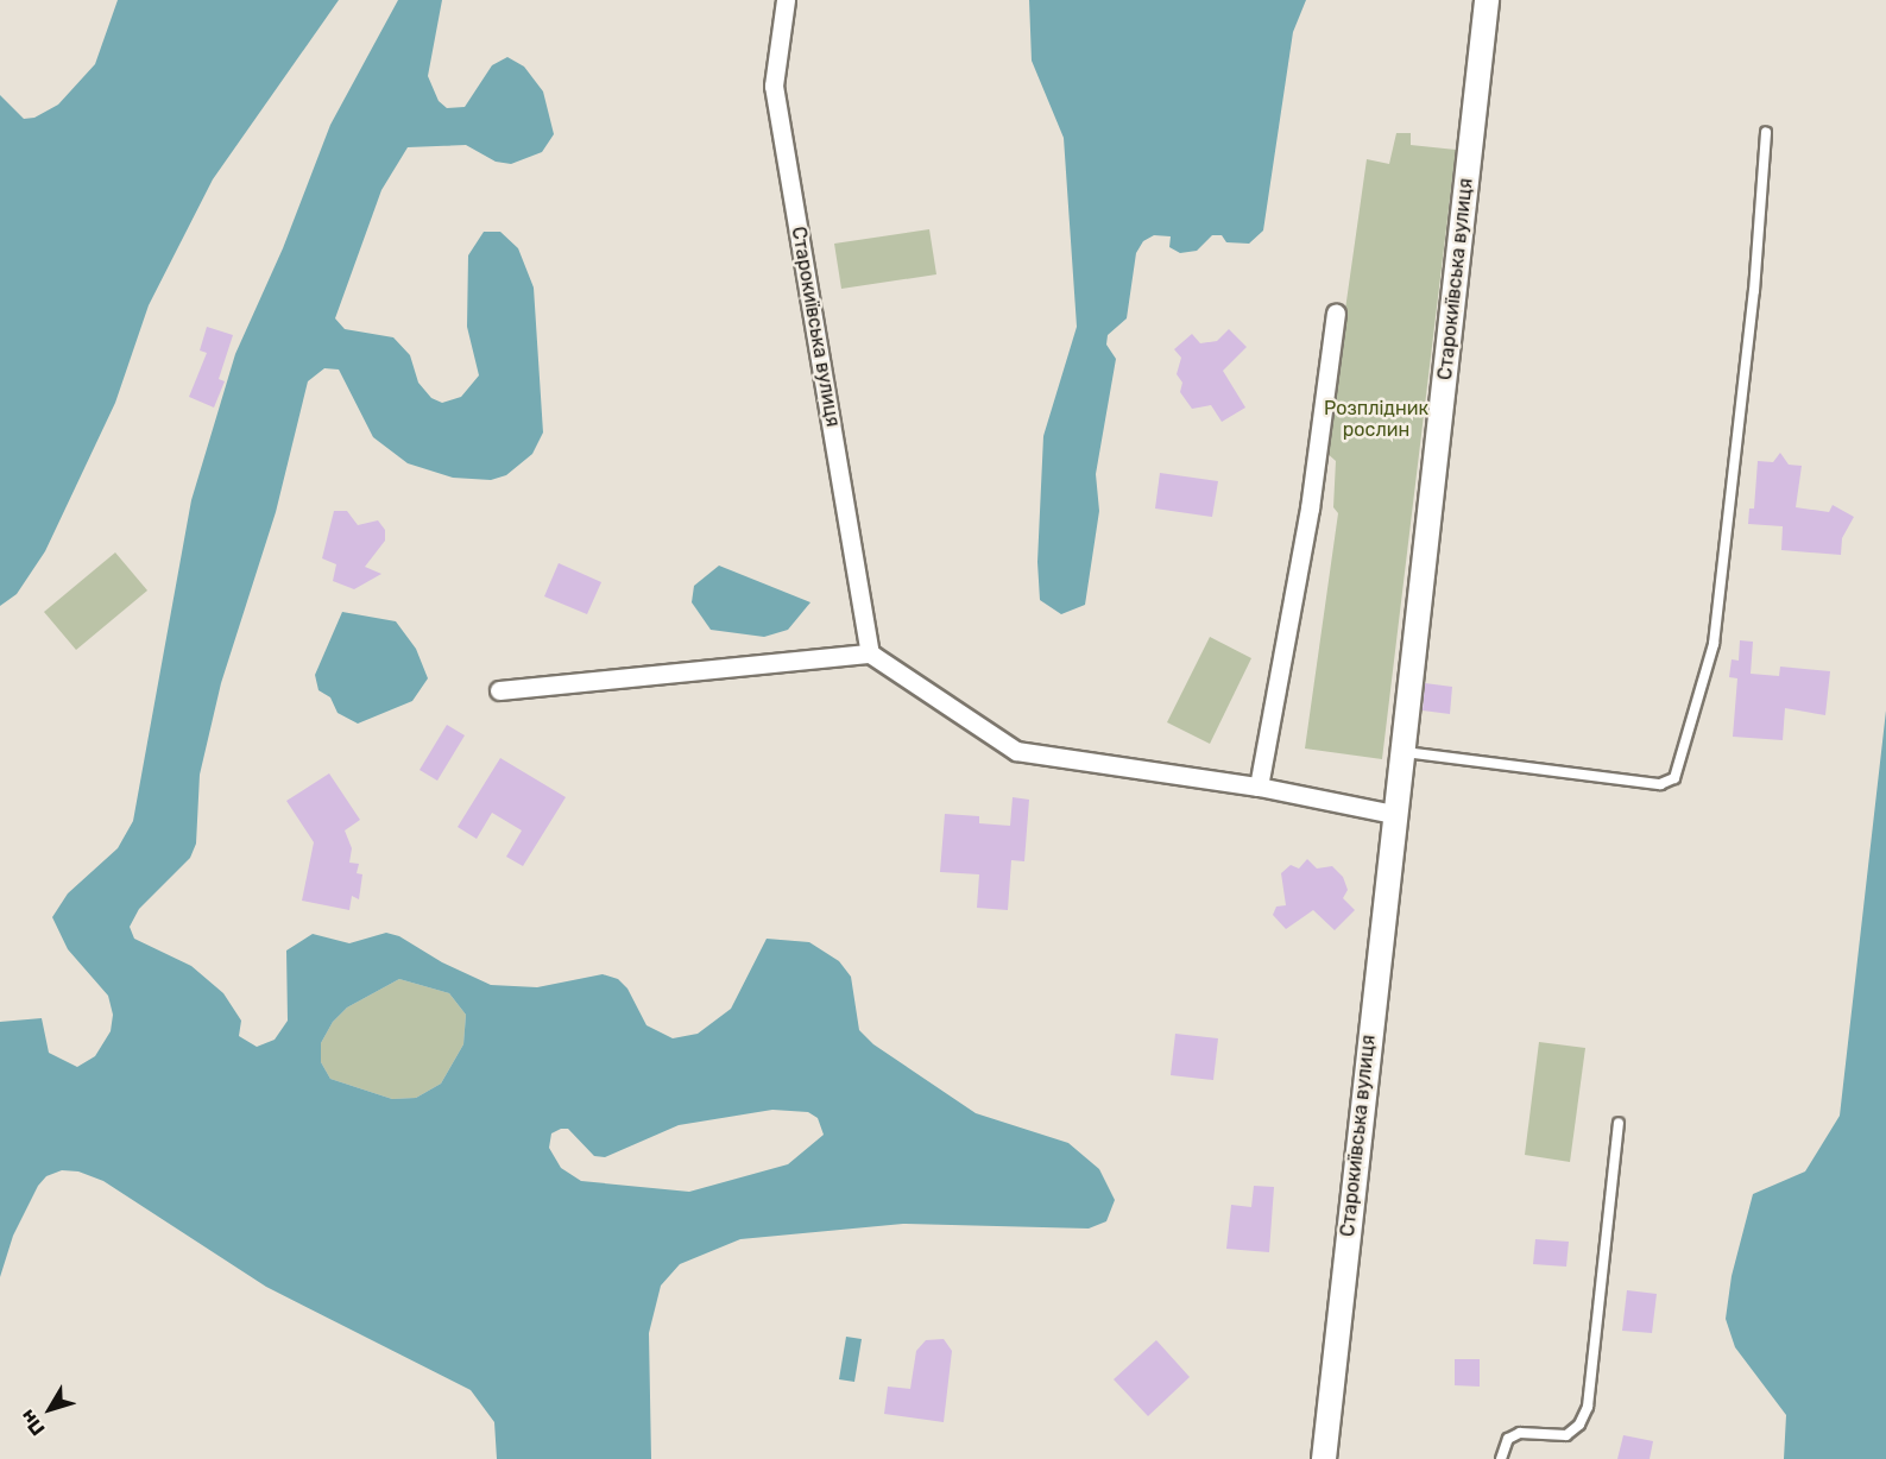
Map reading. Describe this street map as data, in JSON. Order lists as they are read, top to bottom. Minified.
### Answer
{"streets":{"street":["Старокиївська вулиця"]},"parks":["Розплідник рослин"],"north":"bottom left"}
